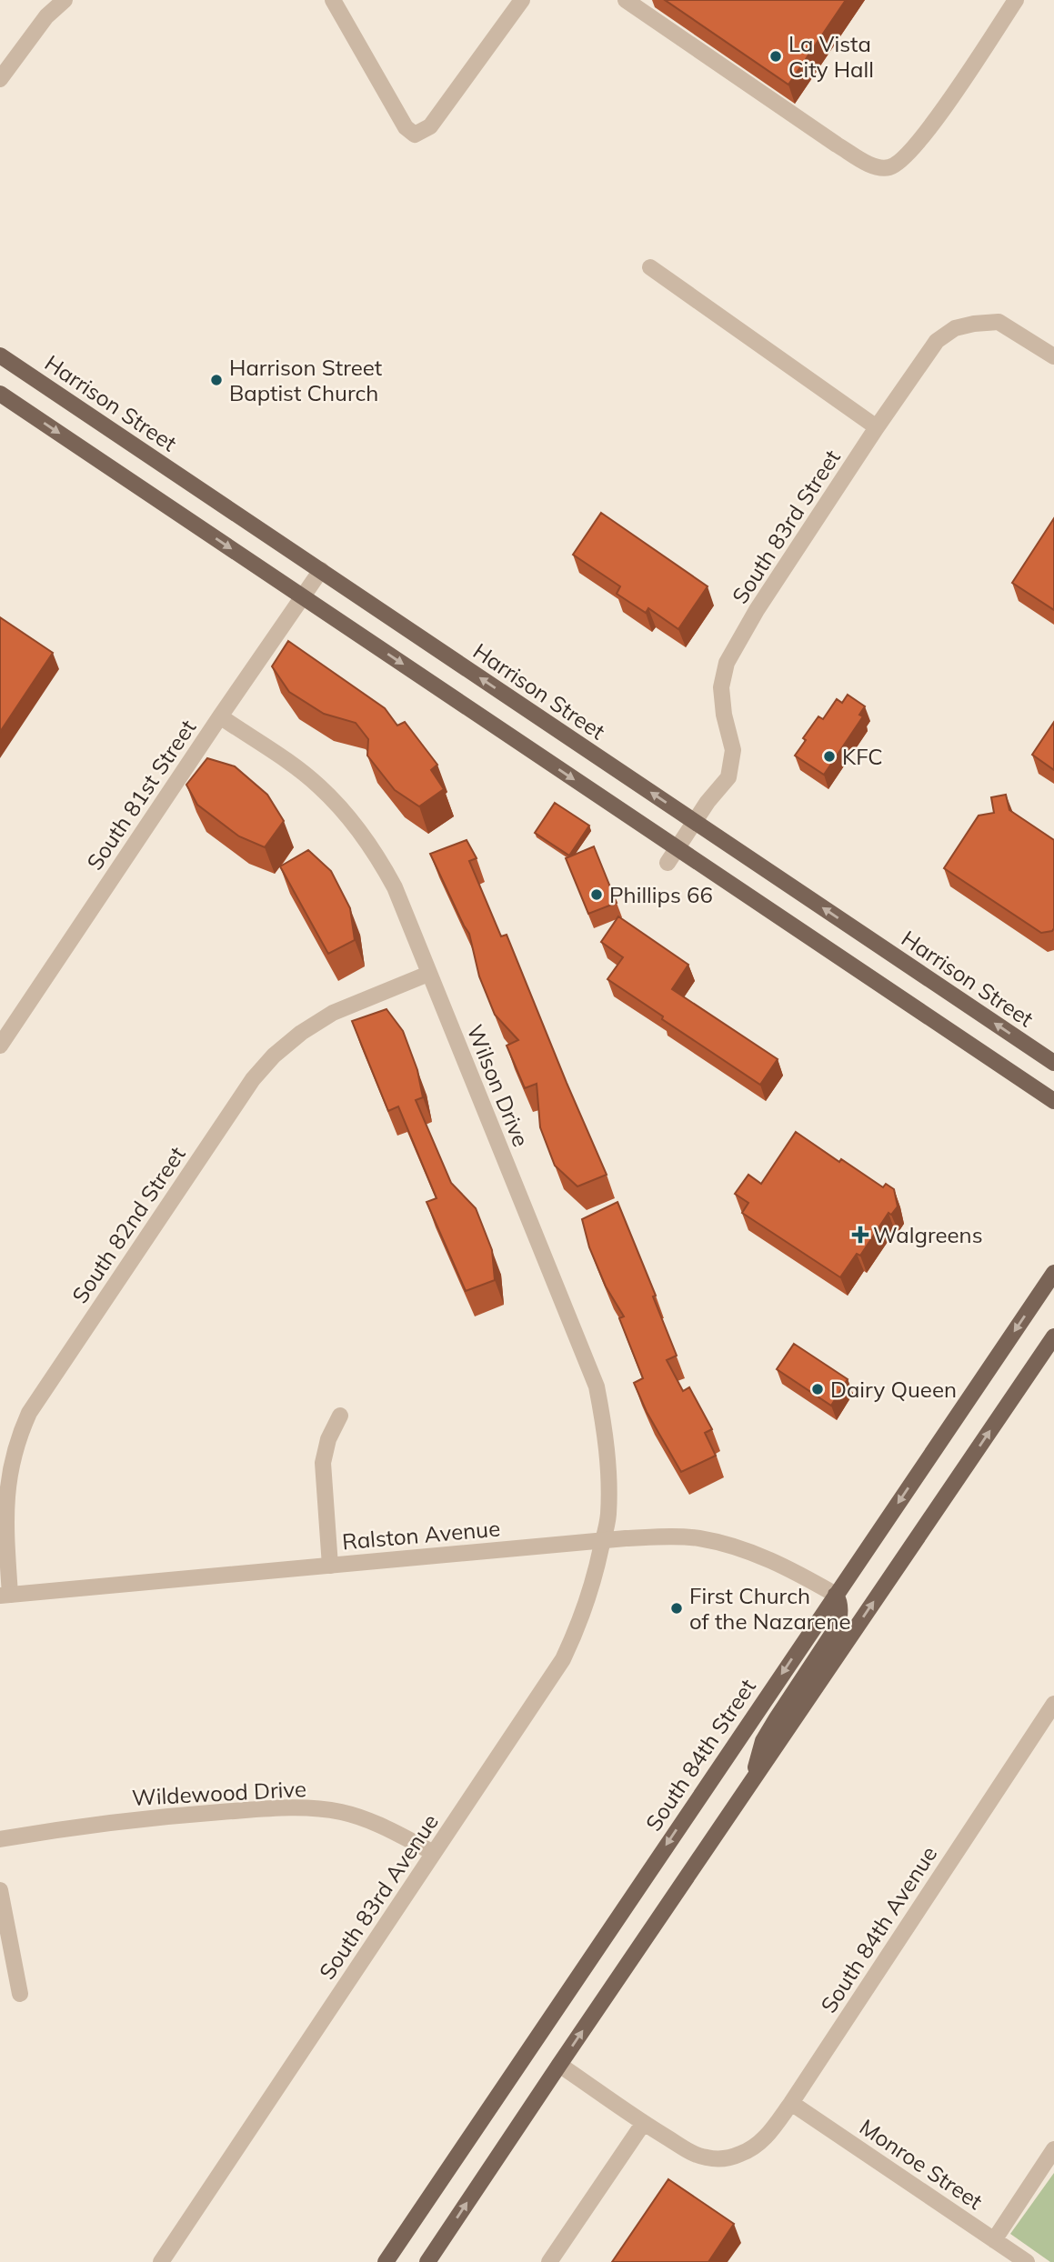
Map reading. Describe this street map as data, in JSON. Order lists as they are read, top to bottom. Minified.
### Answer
{"streets":{"main road":["Harrison Street","South 84th Street"],"street":["South 83rd Street","South 81st Street","Wilson Drive","South 82nd Street","Ralston Avenue","Wildewood Drive","South 83rd Avenue","South 84th Avenue","Monroe Street"]},"crossings":[["Harrison Street","South 83rd Street"],["Harrison Street","South 81st Street"],["South 81st Street","Wilson Drive"],["Wilson Drive","South 82nd Street"],["Wilson Drive","Ralston Avenue"],["Wilson Drive","South 83rd Avenue"],["South 82nd Street","Ralston Avenue"],["Ralston Avenue","South 84th Street"],["Ralston Avenue","South 83rd Avenue"],["Wildewood Drive","South 83rd Avenue"],["South 84th Avenue","Monroe Street"]],"places":{"other":["La Vista City Hall","Harrison Street Baptist Church","KFC","Phillips 66","Dairy Queen","First Church of the Nazarene"],"health":["Walgreens"]}}
